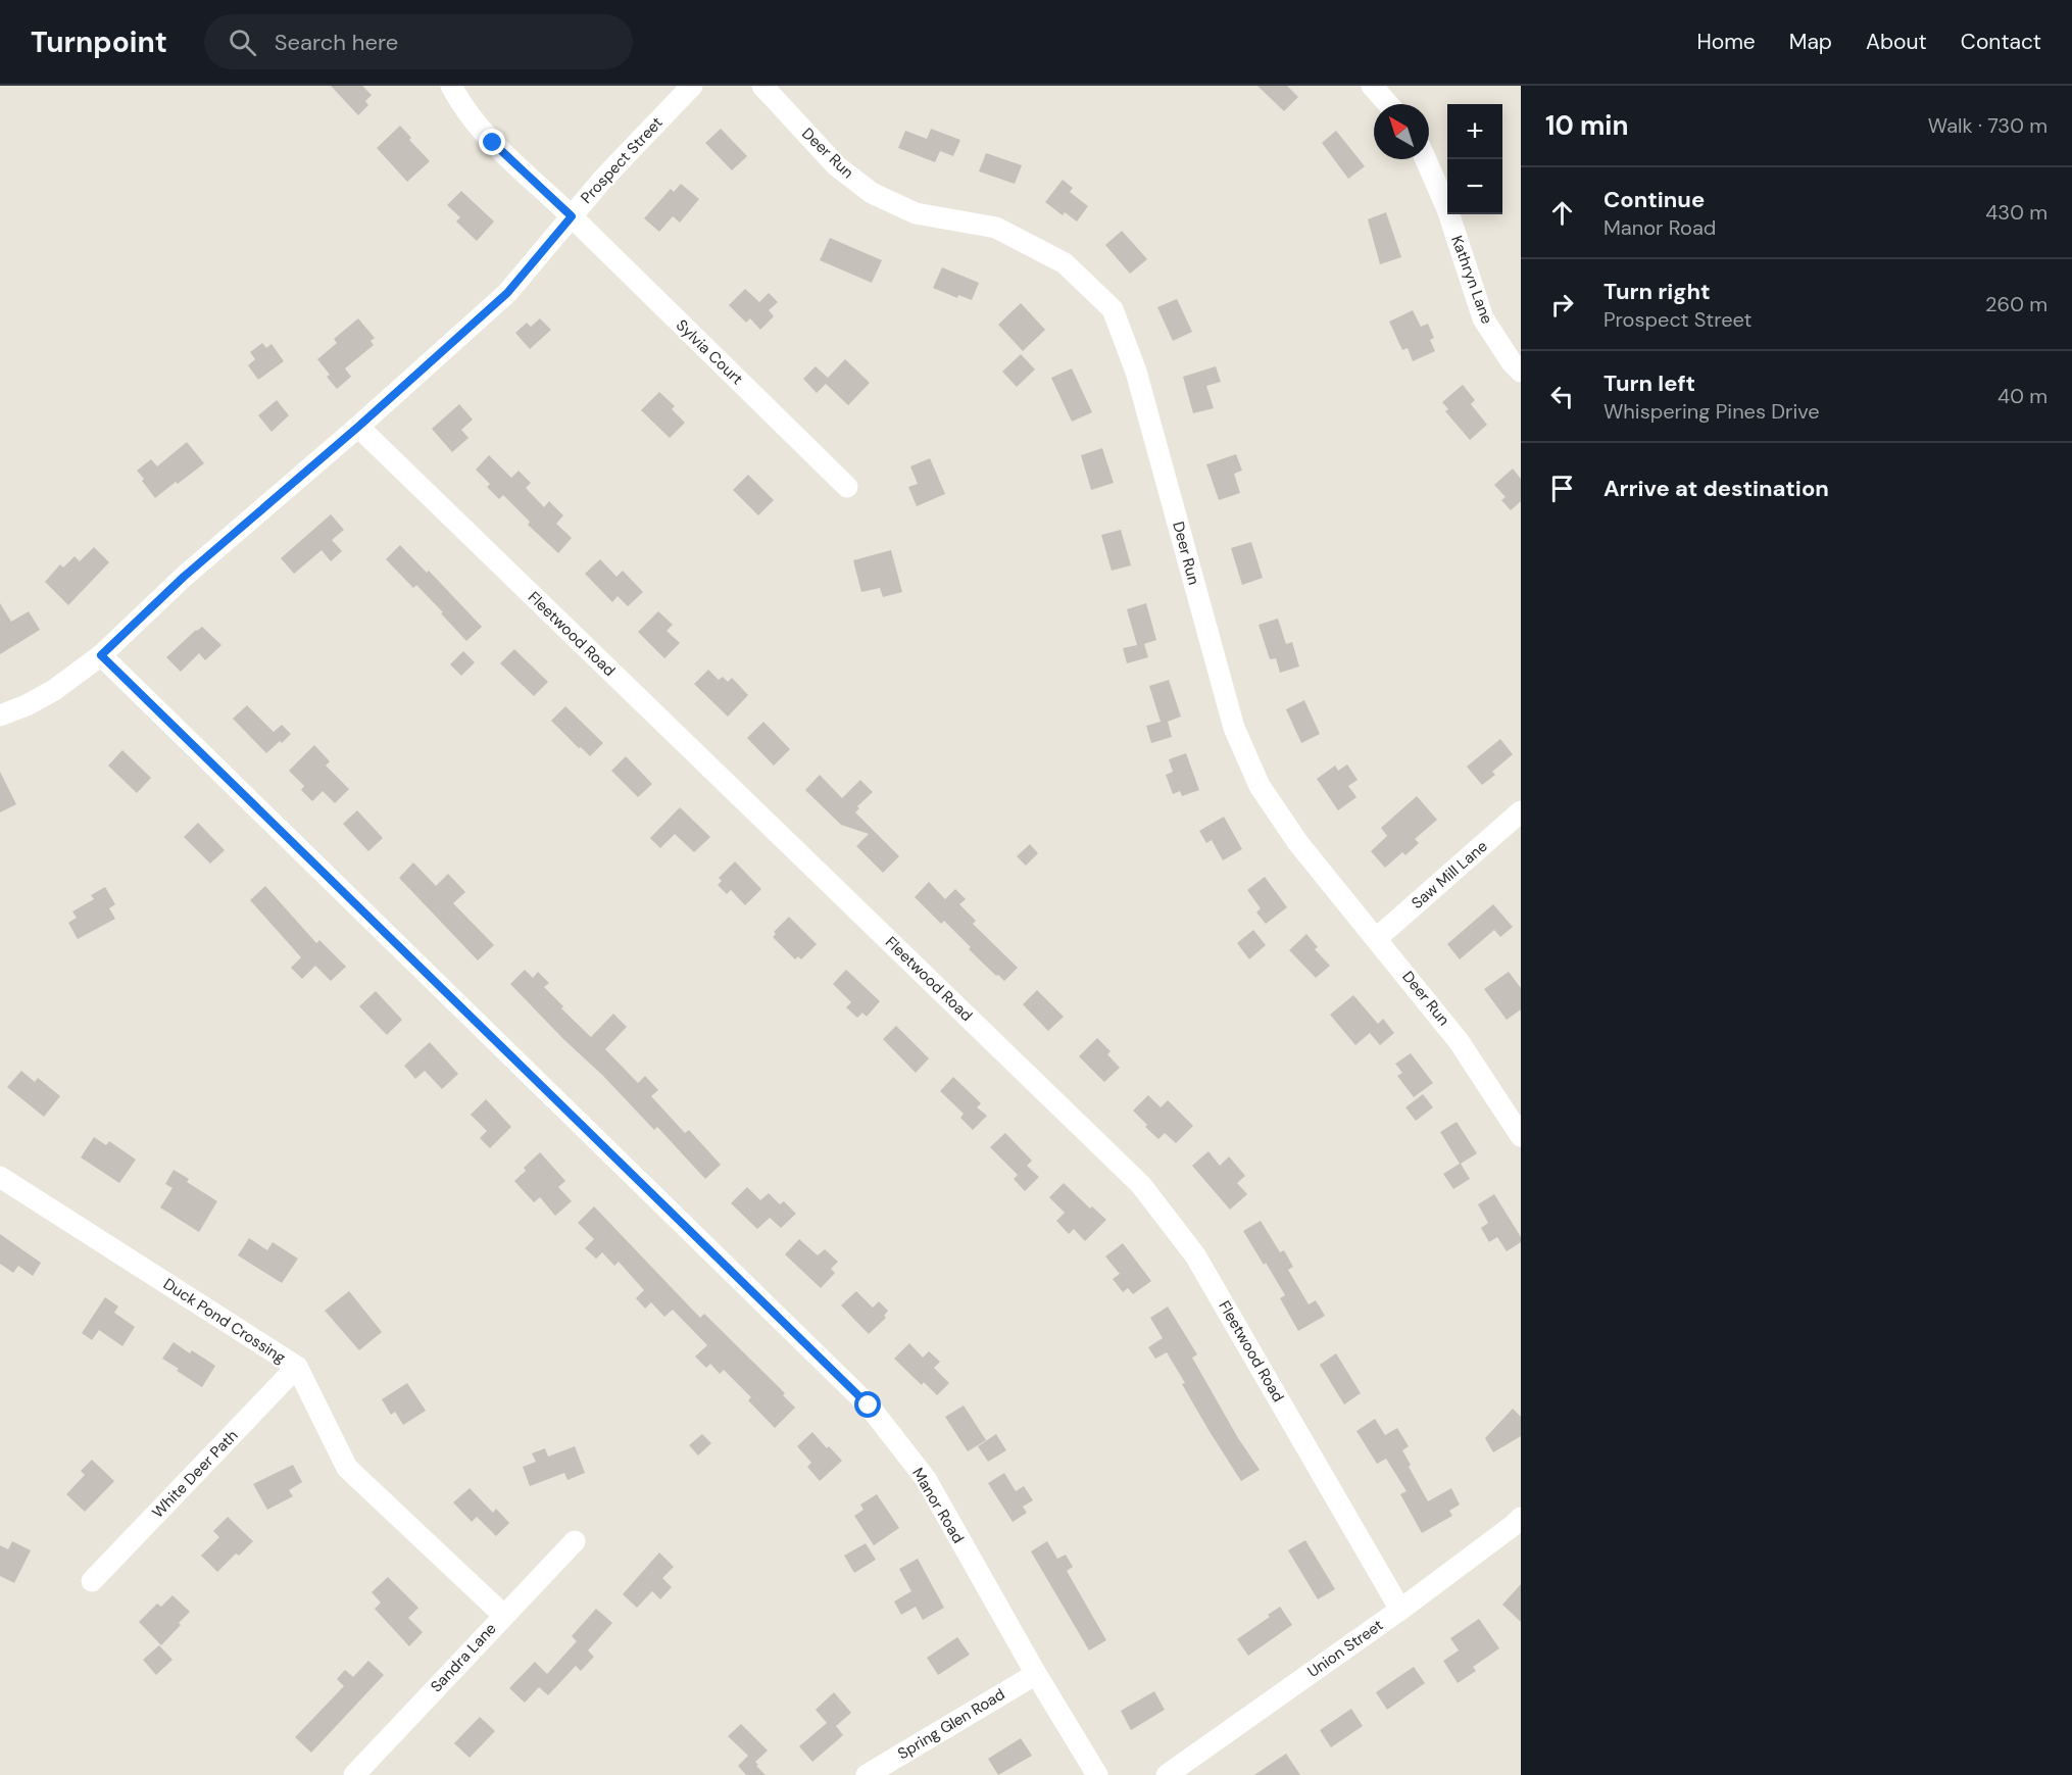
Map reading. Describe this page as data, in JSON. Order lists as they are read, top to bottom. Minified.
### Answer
{"streets":{"street":["Deer Run","Prospect Street","Kathryn Lane","Sylvia Court","Fleetwood Road","Saw Mill Lane","Duck Pond Crossing","White Deer Path","Manor Road","Union Street","Sandra Lane","Spring Glen Road"]},"crossings":[["Deer Run","Saw Mill Lane"],["Prospect Street","Sylvia Court"],["Prospect Street","Fleetwood Road"],["Prospect Street","Manor Road"],["Fleetwood Road","Union Street"],["Duck Pond Crossing","White Deer Path"],["Duck Pond Crossing","Sandra Lane"],["Manor Road","Spring Glen Road"]],"north":"top left","page":{"header":"Turnpoint","search":"Search here","nav":["Home","Map","About","Contact"],"heading":["10 min","Walk · 730 m"],"map_buttons":["+","−"],"list":[["Continue","Manor Road","430 m"],["Turn right","Prospect Street","260 m"],["Turn left","Whispering Pines Drive","40 m"],"Arrive at destination"]}}
